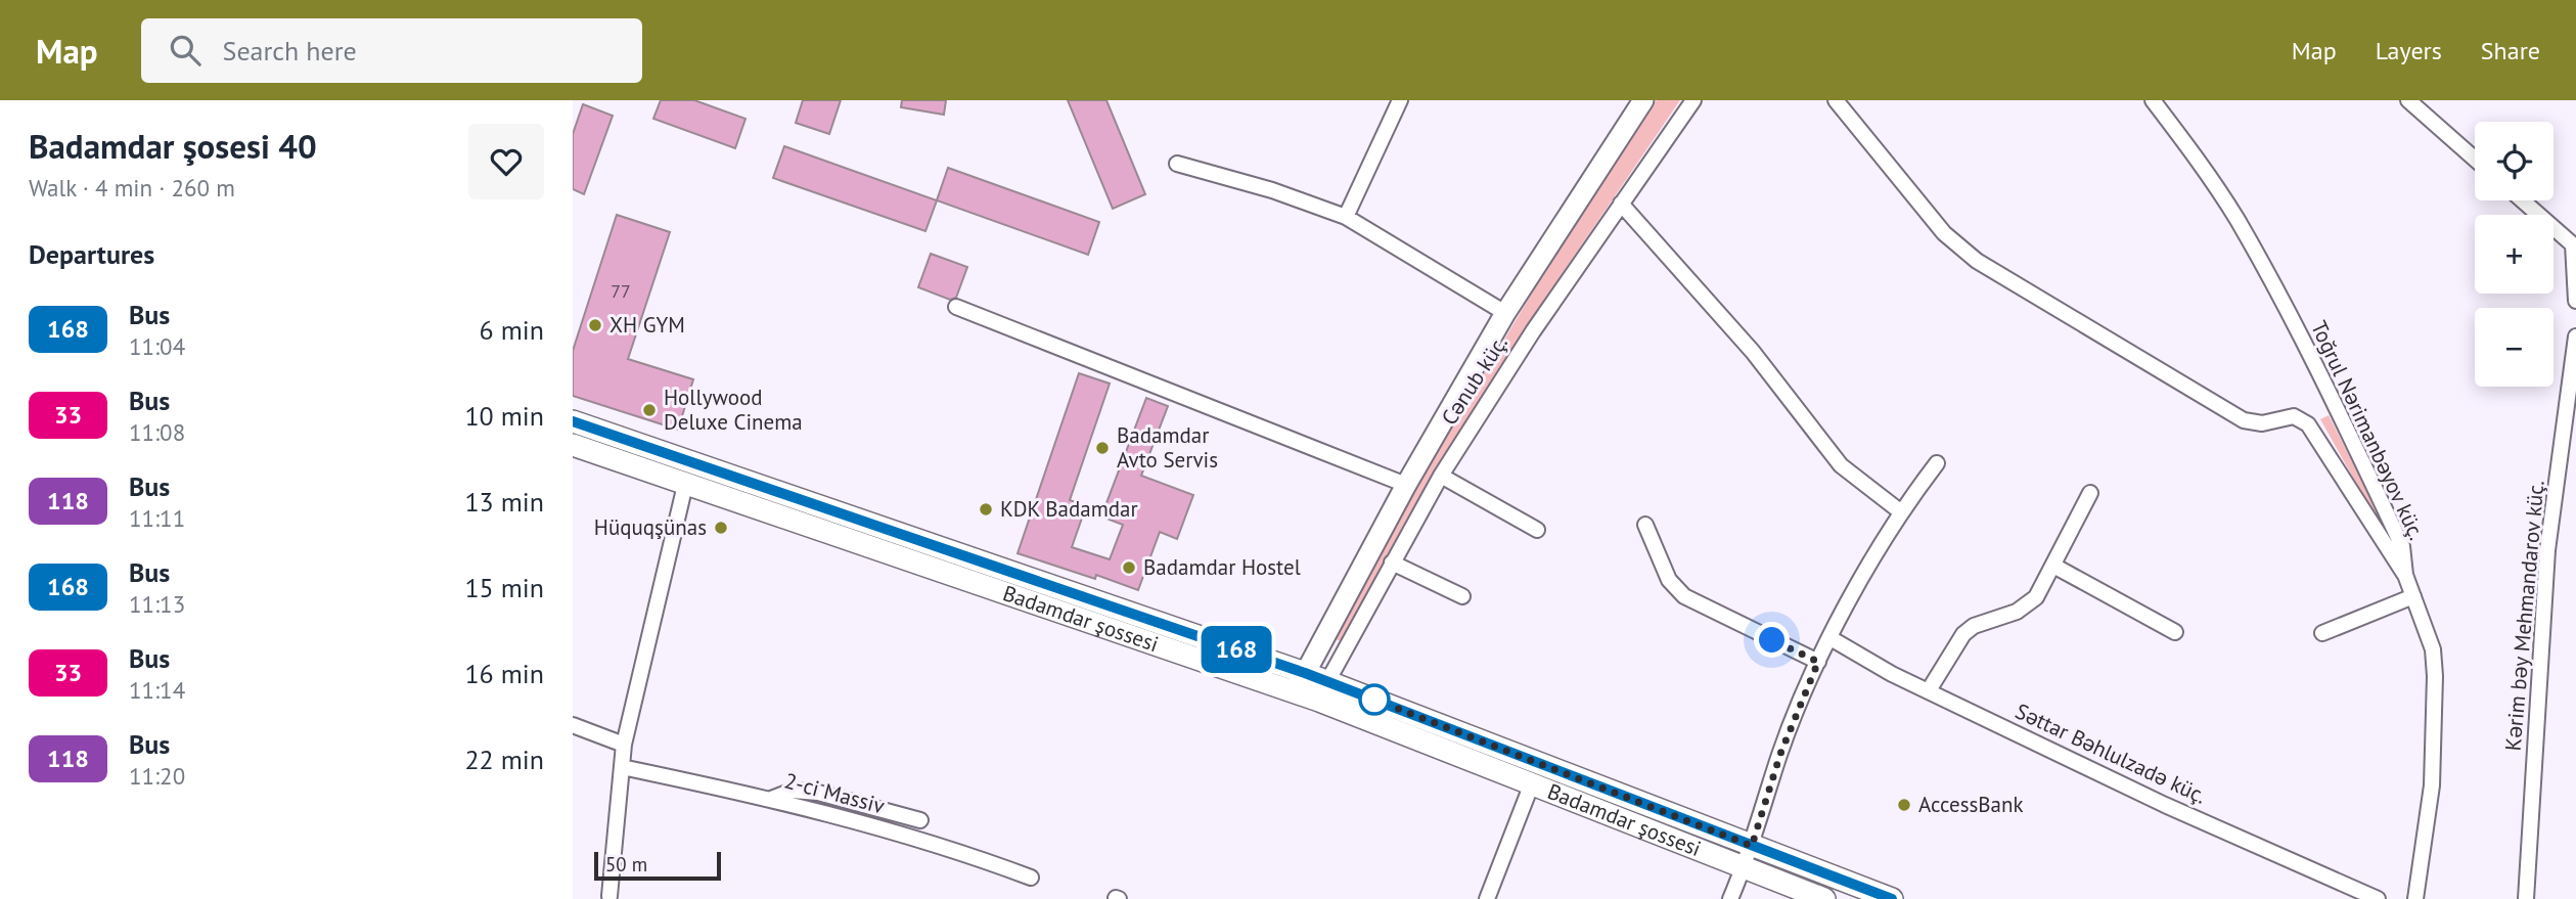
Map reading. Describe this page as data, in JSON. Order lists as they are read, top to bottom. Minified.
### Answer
{"streets":{"main road":["Badamdar şossesi"],"street":["Cənub küç.","Toğrul Nərimanbəyov küç.","Kərim bəy Mehmandarov küç.","Səttar Bəhlulzadə küç.","2-ci Massiv"]},"crossings":[["Cənub küç.","Badamdar şossesi"]],"places":["XH GYM","Hollywood Deluxe Cinema","Badamdar Avto Servis","KDK Badamdar","Hüquqşünas","Badamdar Hostel","AccessBank"],"lines":["bus line 168"],"house_numbers":["77"],"scale_bar":"50 m","page":{"header":"Map","search":"Search here","nav":["Map","Layers","Share"],"heading":[["Badamdar şosesi 40","Walk · 4 min · 260 m"],"Departures"],"on_map":"168","map_buttons":["+","−"],"list":[{"mark":"168","name":"Bus","note":"11:04","value":"6 min"},{"mark":"33","name":"Bus","note":"11:08","value":"10 min"},{"mark":"118","name":"Bus","note":"11:11","value":"13 min"},{"mark":"168","name":"Bus","note":"11:13","value":"15 min"},{"mark":"33","name":"Bus","note":"11:14","value":"16 min"},{"mark":"118","name":"Bus","note":"11:20","value":"22 min"}],"scale":"50 m"}}
